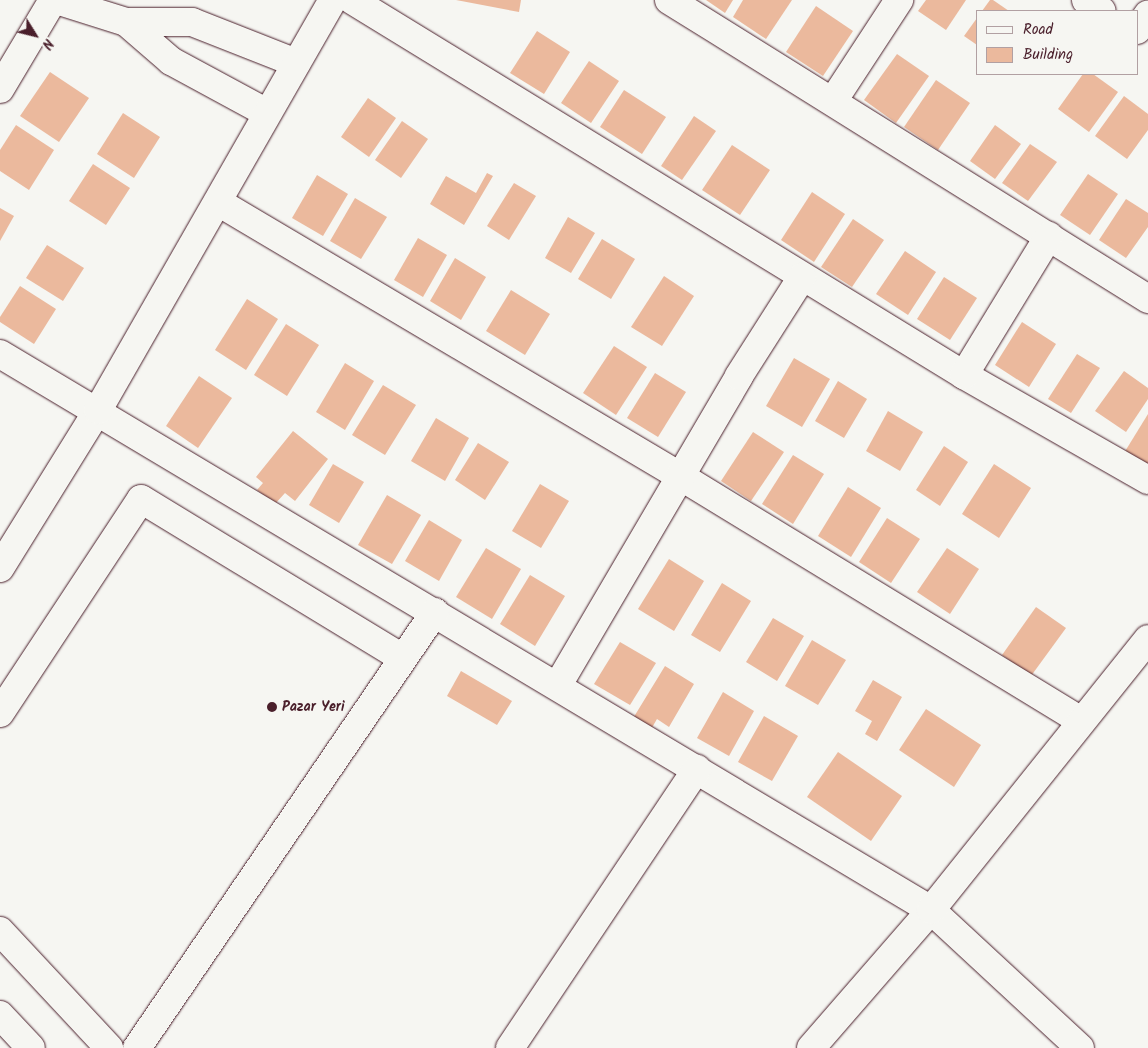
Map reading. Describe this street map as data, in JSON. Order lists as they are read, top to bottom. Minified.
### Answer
{"places":["Pazar Yeri"],"legend":["Road","Building"],"north":"bottom right"}
